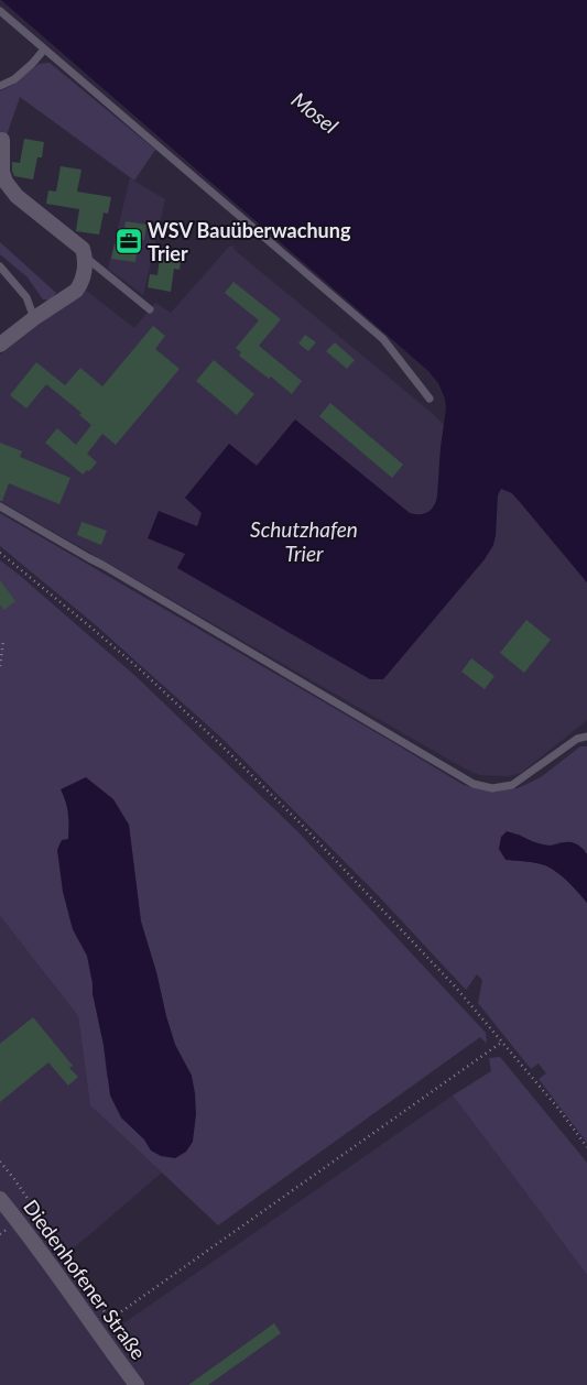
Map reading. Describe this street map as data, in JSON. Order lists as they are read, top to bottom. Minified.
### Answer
{"streets":{"street":["Diedenhofener Straße"]},"water":["Mosel","Schutzhafen Trier"],"places":{"office":["WSV Bauüberwachung Trier"]}}
